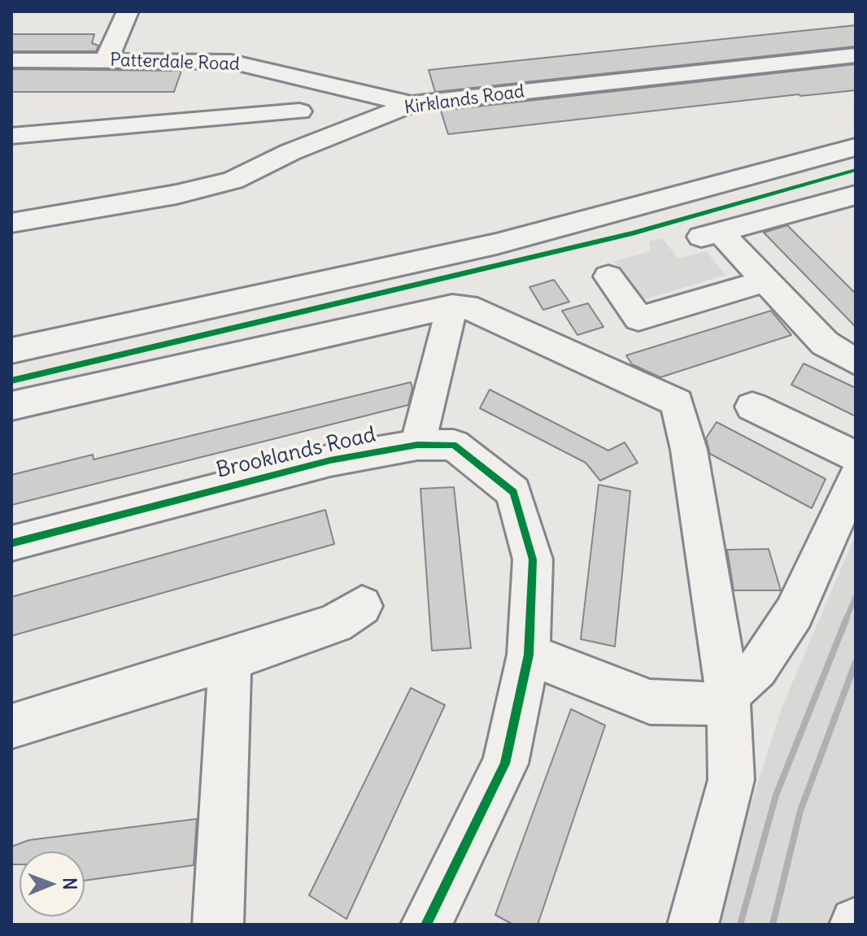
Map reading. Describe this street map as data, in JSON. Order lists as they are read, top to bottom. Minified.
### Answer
{"streets":{"street":["Patterdale Road","Kirklands Road","Brooklands Road"]},"crossings":[["Patterdale Road","Kirklands Road"]],"north":"right"}
